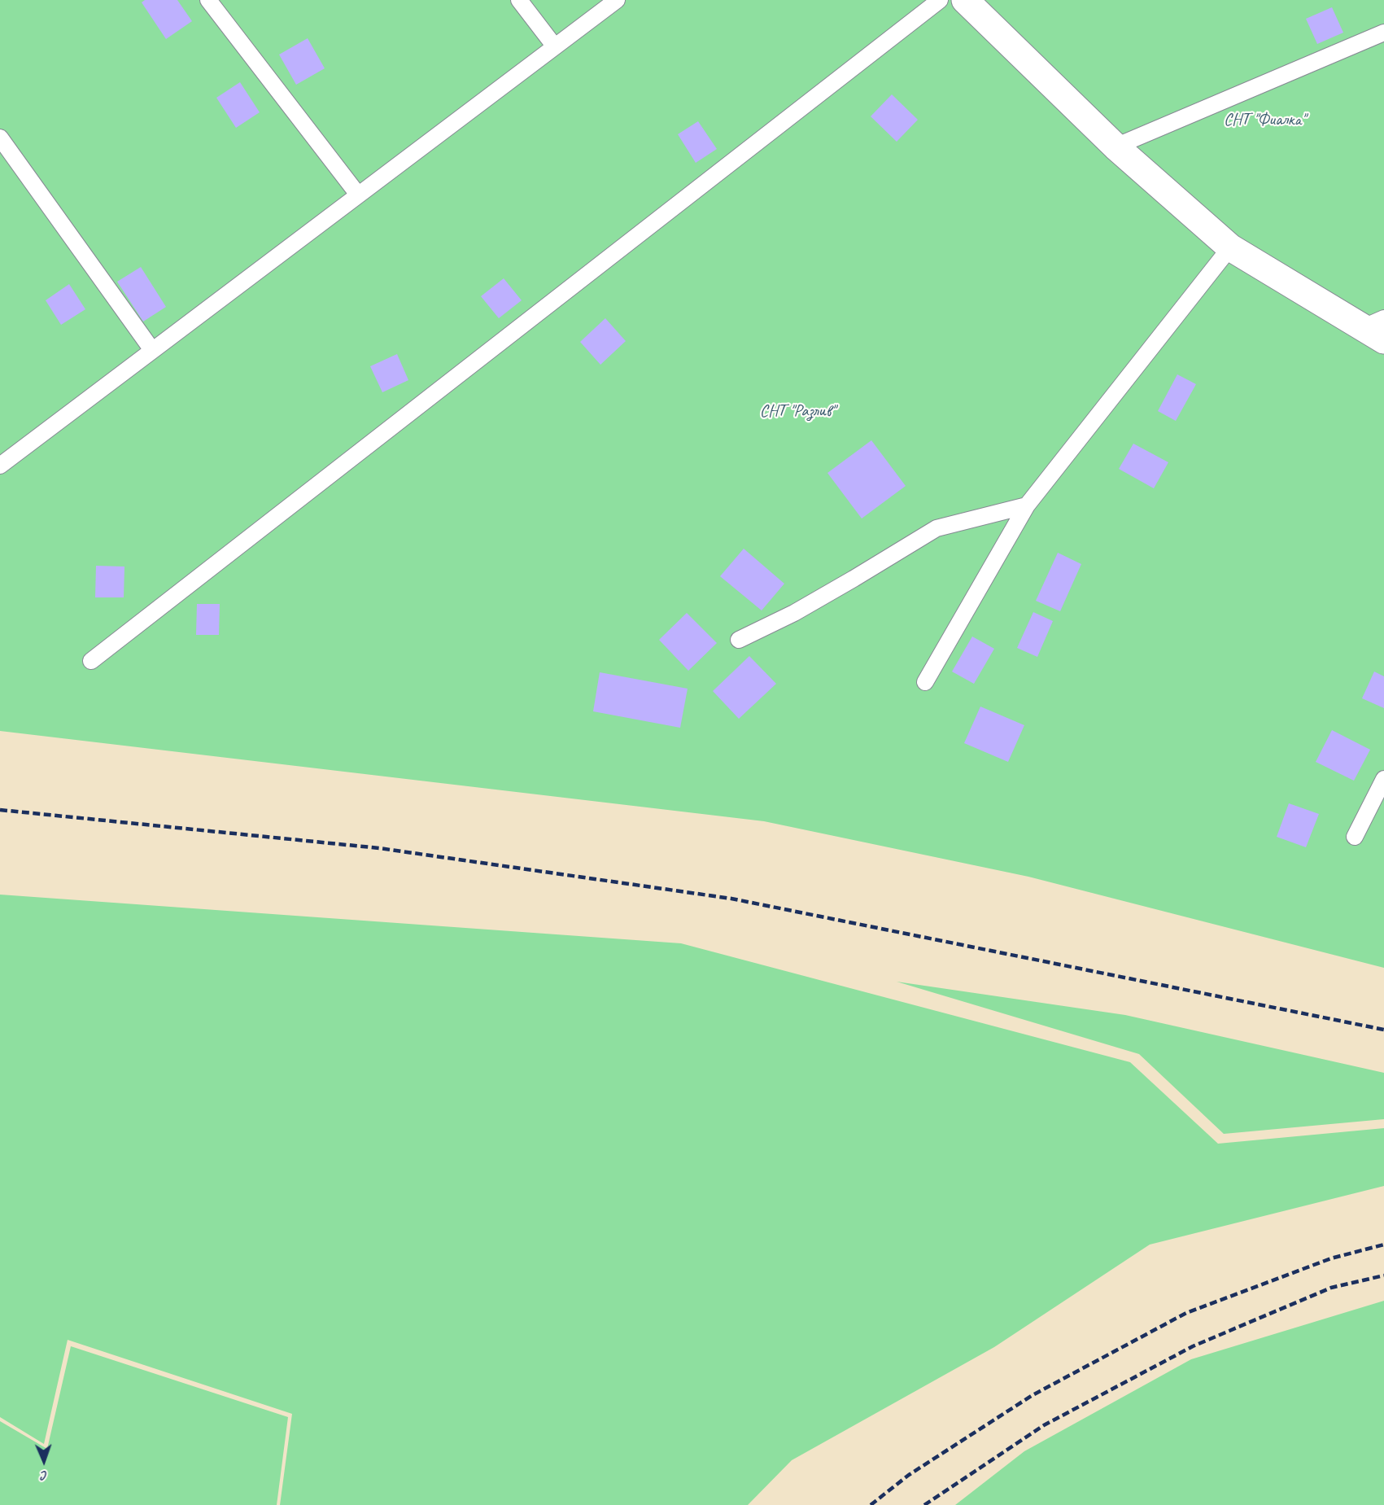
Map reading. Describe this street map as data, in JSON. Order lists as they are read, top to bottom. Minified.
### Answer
{"parks":["СНТ \"Фиалка\"","СНТ \"Разлив\""],"north":"bottom"}
